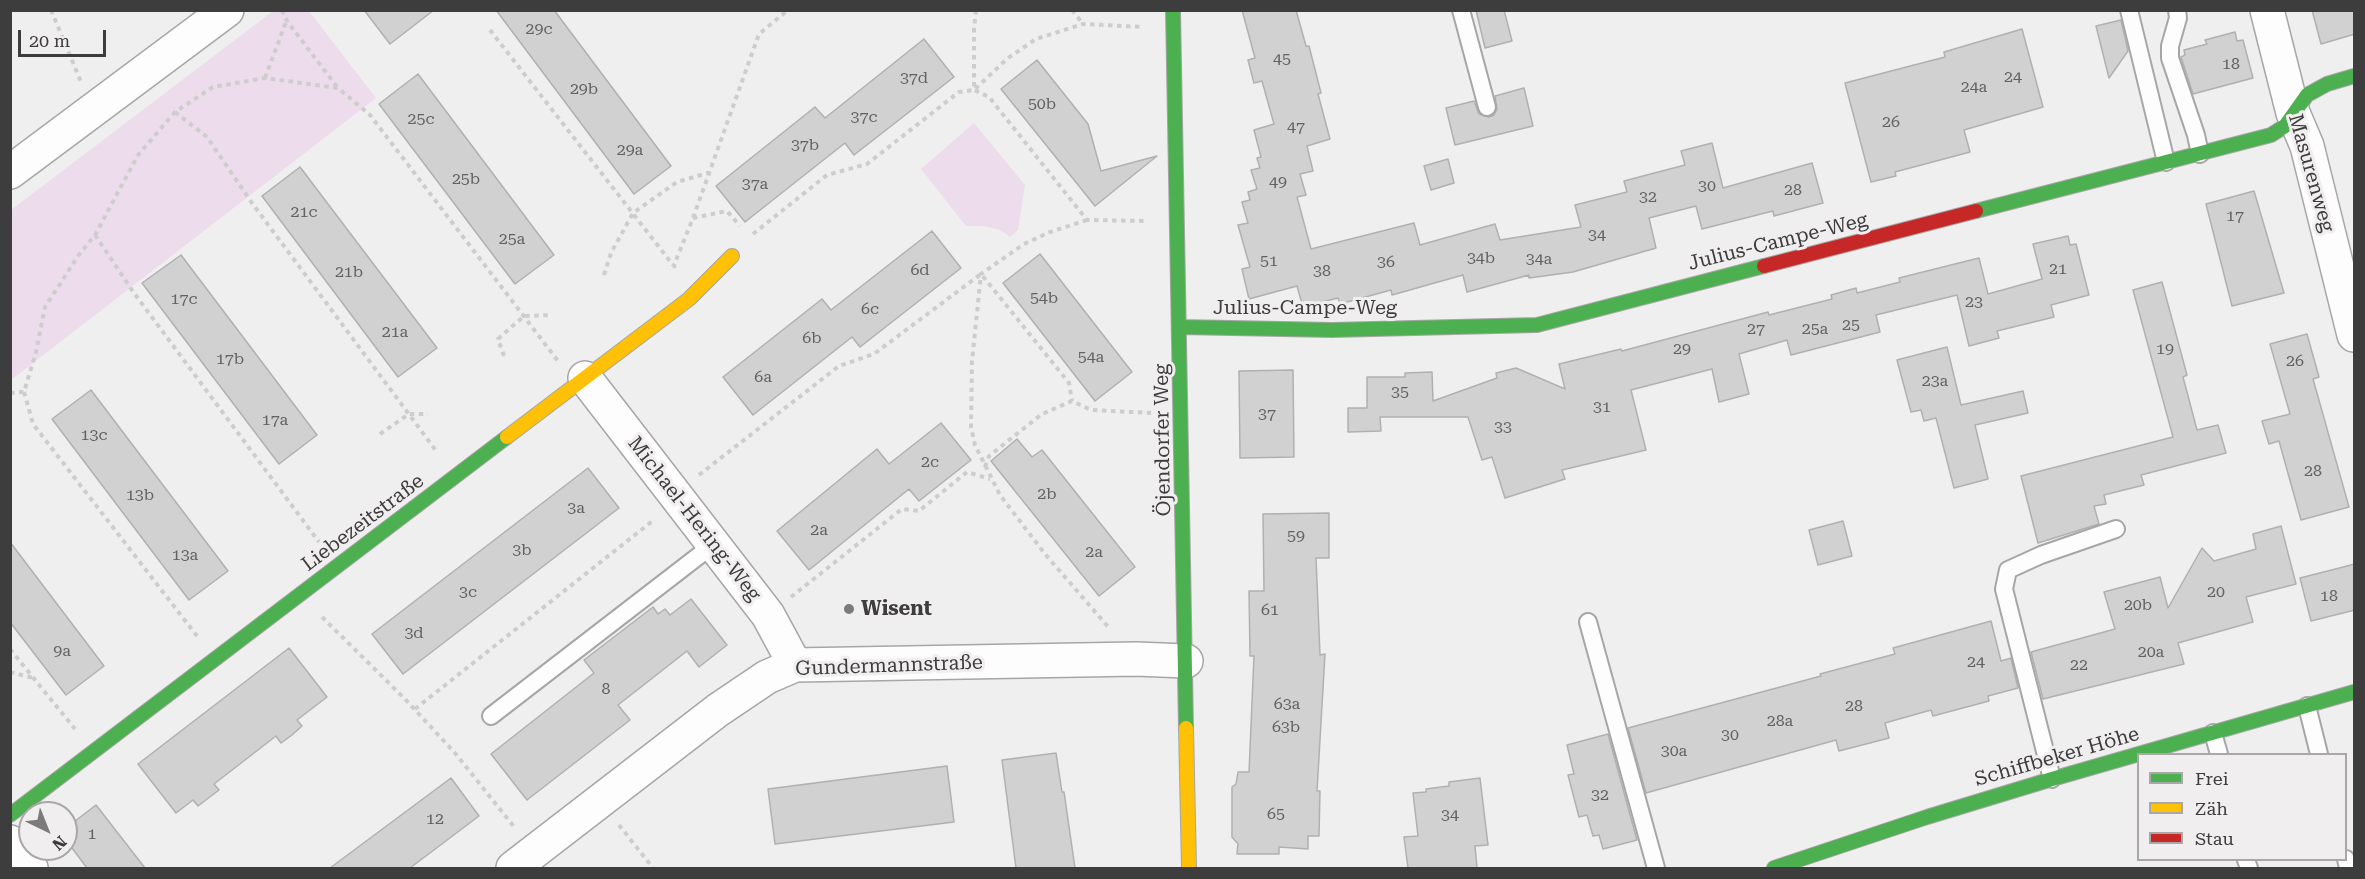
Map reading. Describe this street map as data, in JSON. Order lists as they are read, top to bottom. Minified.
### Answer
{"streets":{"street":["Masurenweg","Julius-Campe-Weg","Öjendorfer Weg","Michael-Hering-Weg","Liebezeitstraße","Gundermannstraße","Schiffbeker Höhe"]},"crossings":[["Masurenweg","Julius-Campe-Weg"],["Julius-Campe-Weg","Öjendorfer Weg"],["Öjendorfer Weg","Gundermannstraße"],["Michael-Hering-Weg","Liebezeitstraße"],["Michael-Hering-Weg","Gundermannstraße"]],"places":["Wisent"],"house_numbers":["29c","45","18","24","37d","24a","29b","50b","37c","25c","26","47","37b","29a","25b","49","37a","30","28","32","21c","17","34","25a","34b","34a","51","36","21","6d","38","21b","54b","17c","23","6c","25","27","25a","21a","6b","29","19","54a","17b","26","6a","23a","35","31","37","17a","33","13c","2c","28","2b","13b","3a","2a","59","3b","2a","13a","3c","20","18","20b","61","3d","9a","20a","24","22","8","63a","28","28a","63b","30","30a","32","65","34","12","1"],"legend":["Frei","Zäh","Stau"],"scale_bar":"20 m","north":"bottom right"}
